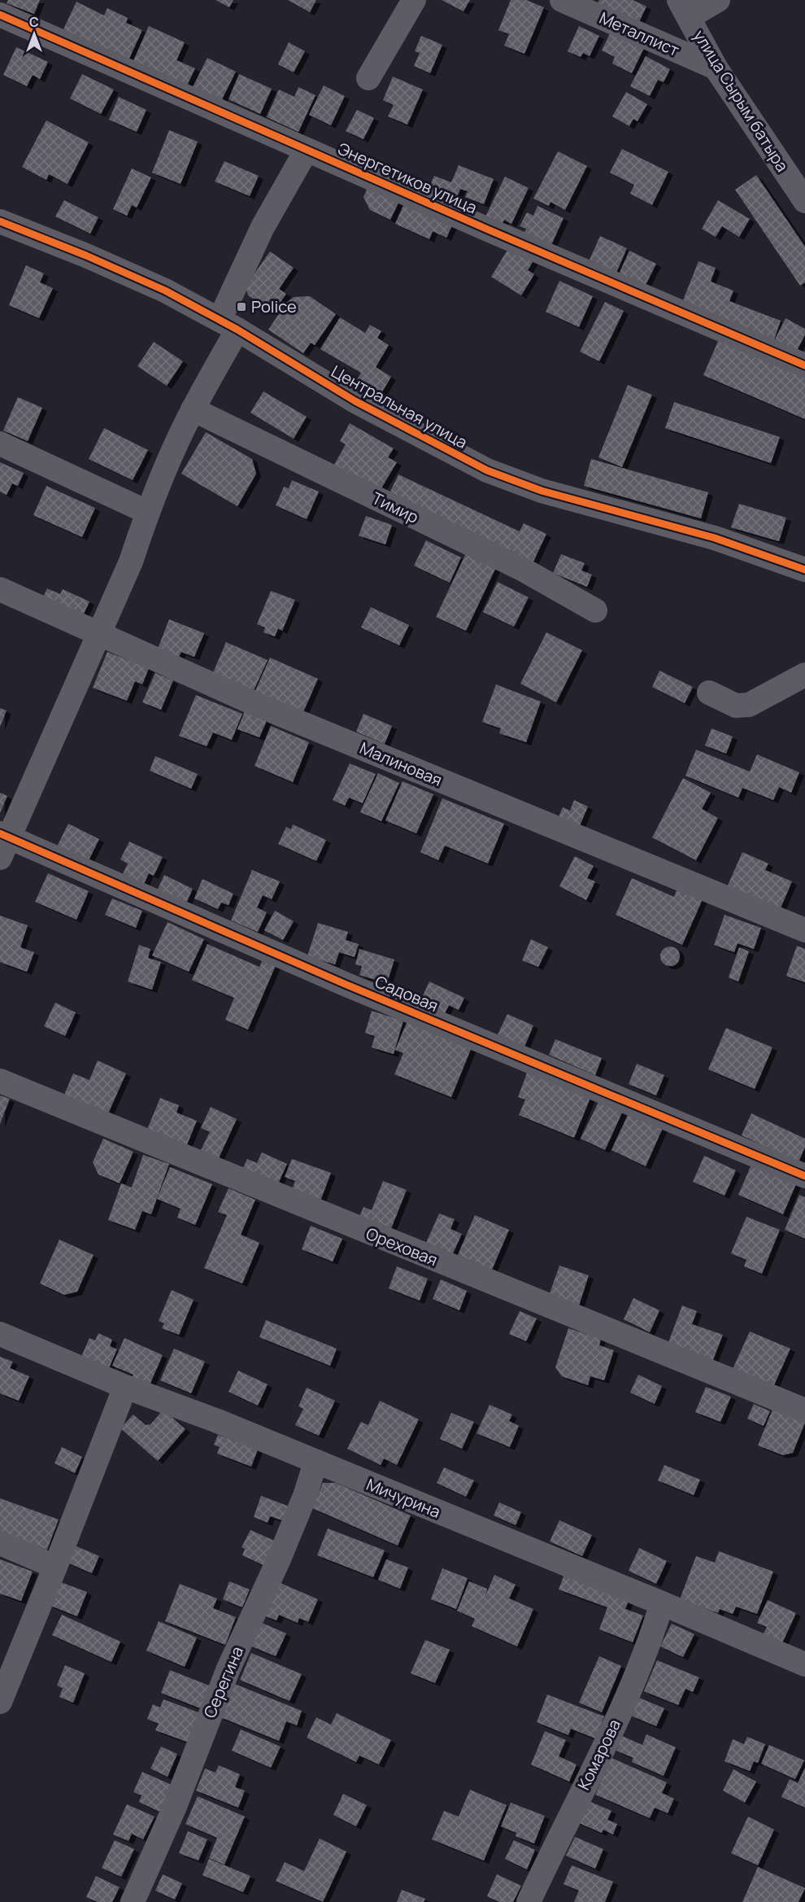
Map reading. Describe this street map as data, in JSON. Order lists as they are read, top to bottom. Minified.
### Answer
{"streets":{"street":["Металлист","улица Сырым батыра","Энергетиков улица","Центральная улица","Тимир","Малиновая","Садовая","Ореховая","Мичурина","Серегина","Комарова"]},"crossings":[["Металлист","улица Сырым батыра"],["Мичурина","Серегина"],["Мичурина","Комарова"]],"places":{"transit":["Police"]},"north":"top"}
